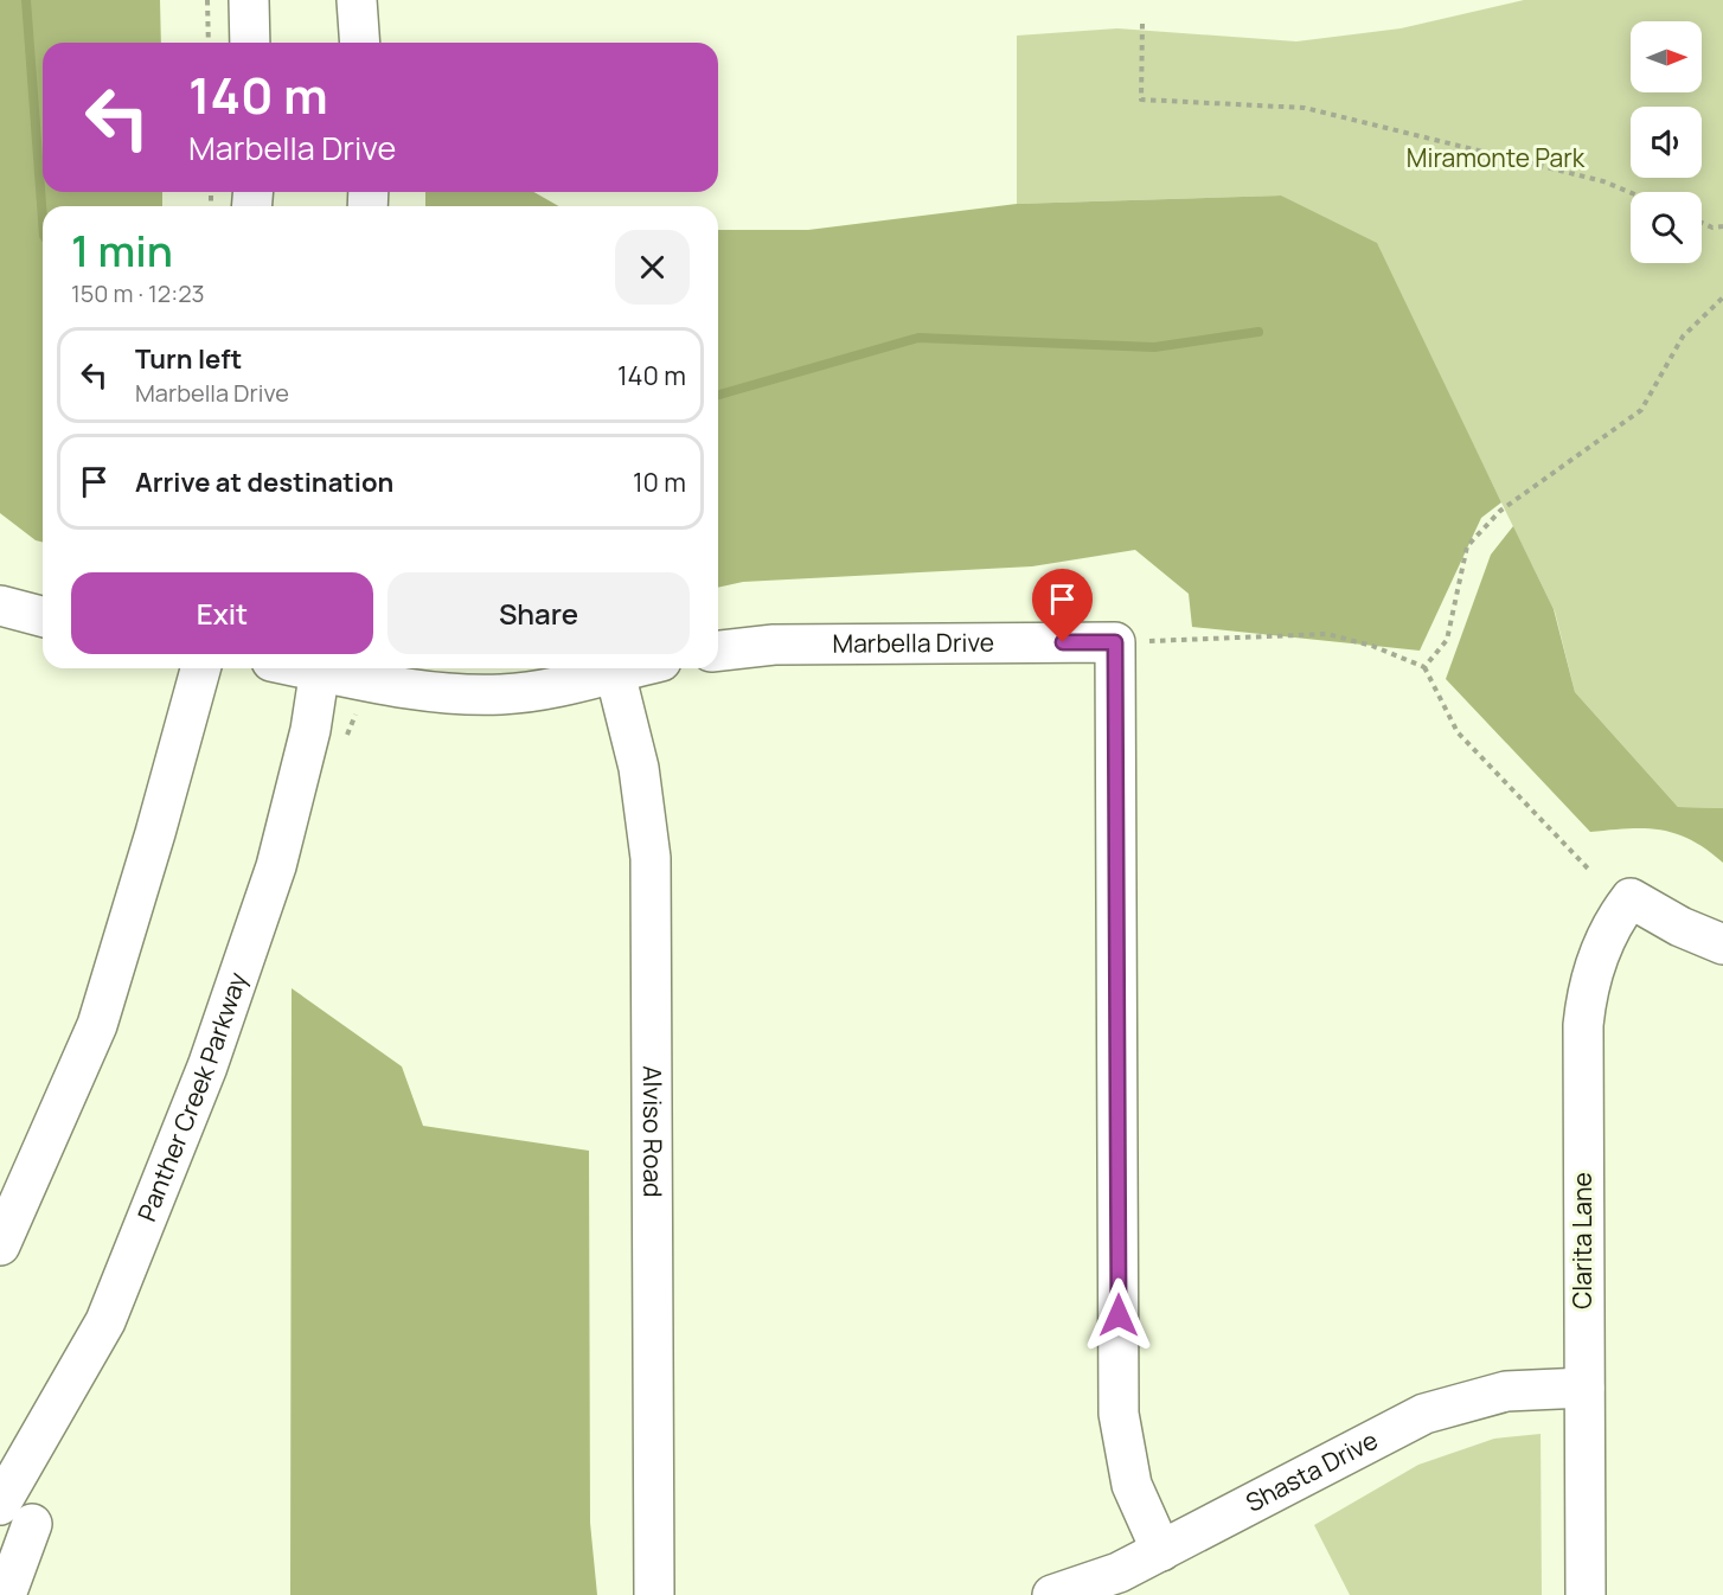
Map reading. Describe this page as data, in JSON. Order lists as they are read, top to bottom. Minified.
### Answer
{"streets":{"street":["Marbella Drive","Panther Creek Parkway","Alviso Road","Clarita Lane","Shasta Drive"]},"crossings":[["Clarita Lane","Shasta Drive"]],"parks":["Miramonte Park"],"north":"right","page":{"turn":["140 m","Marbella Drive"],"heading":["1 min","150 m · 12:23"],"list":[{"name":"Turn left","note":"Marbella Drive","value":"140 m"},{"name":"Arrive at destination","value":"10 m"}],"buttons":["Exit","Share"]}}
